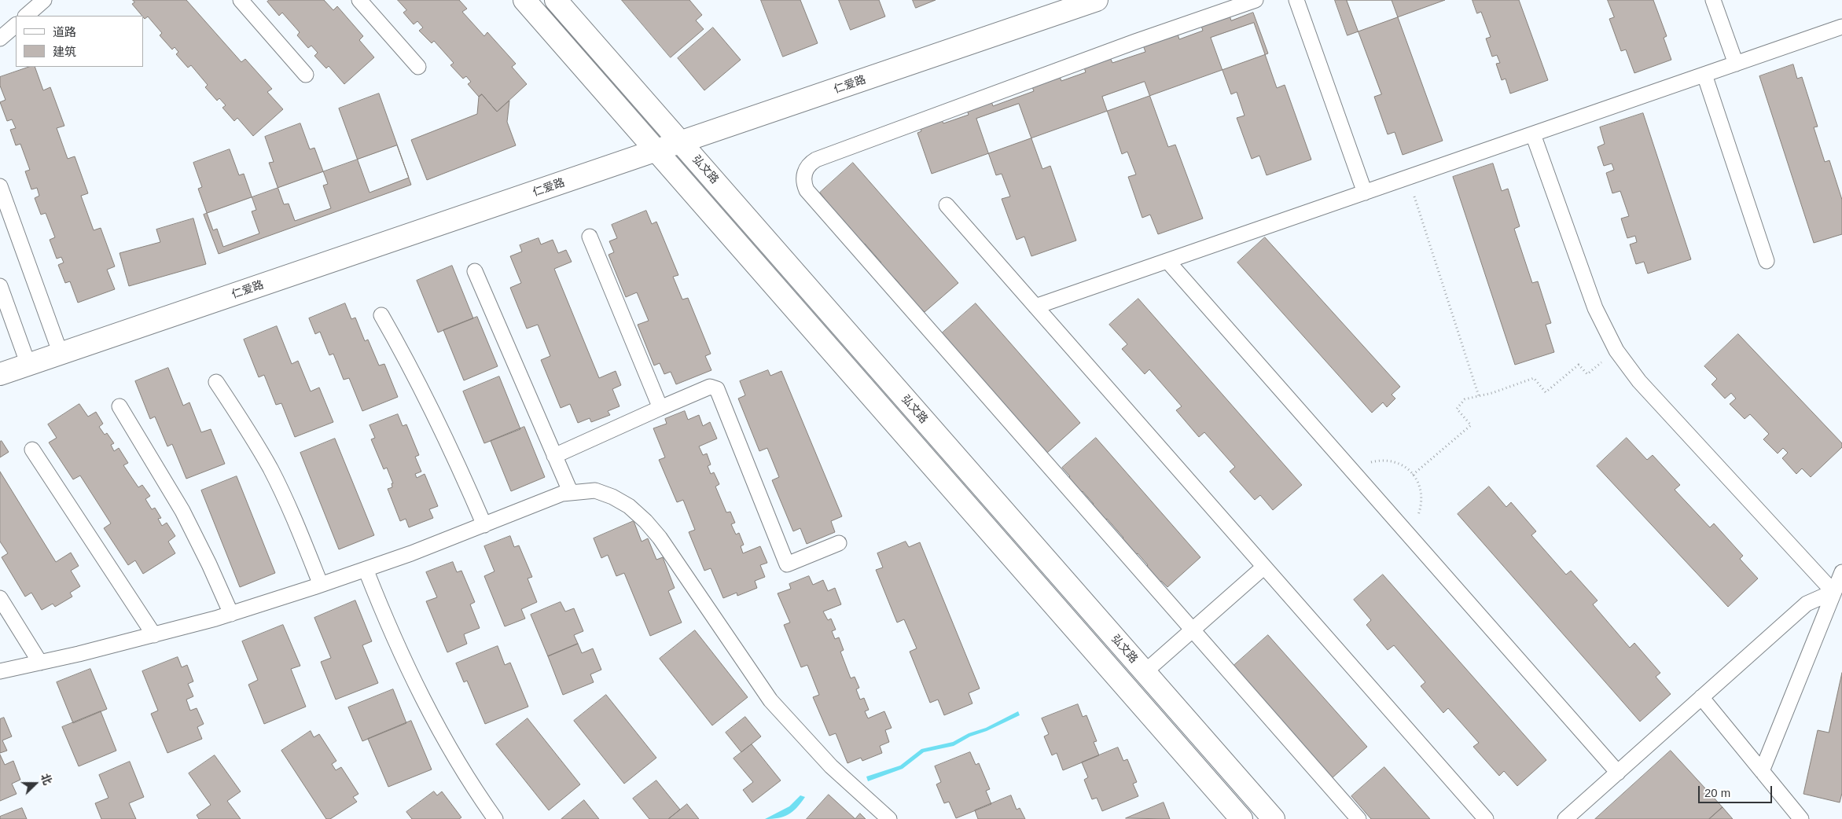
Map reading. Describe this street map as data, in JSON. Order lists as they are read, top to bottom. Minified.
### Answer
{"streets":{"street":["仁爱路","弘文路"]},"crossings":[["仁爱路","弘文路"]],"legend":["道路","建筑"],"scale_bar":"20 m","north":"right"}
